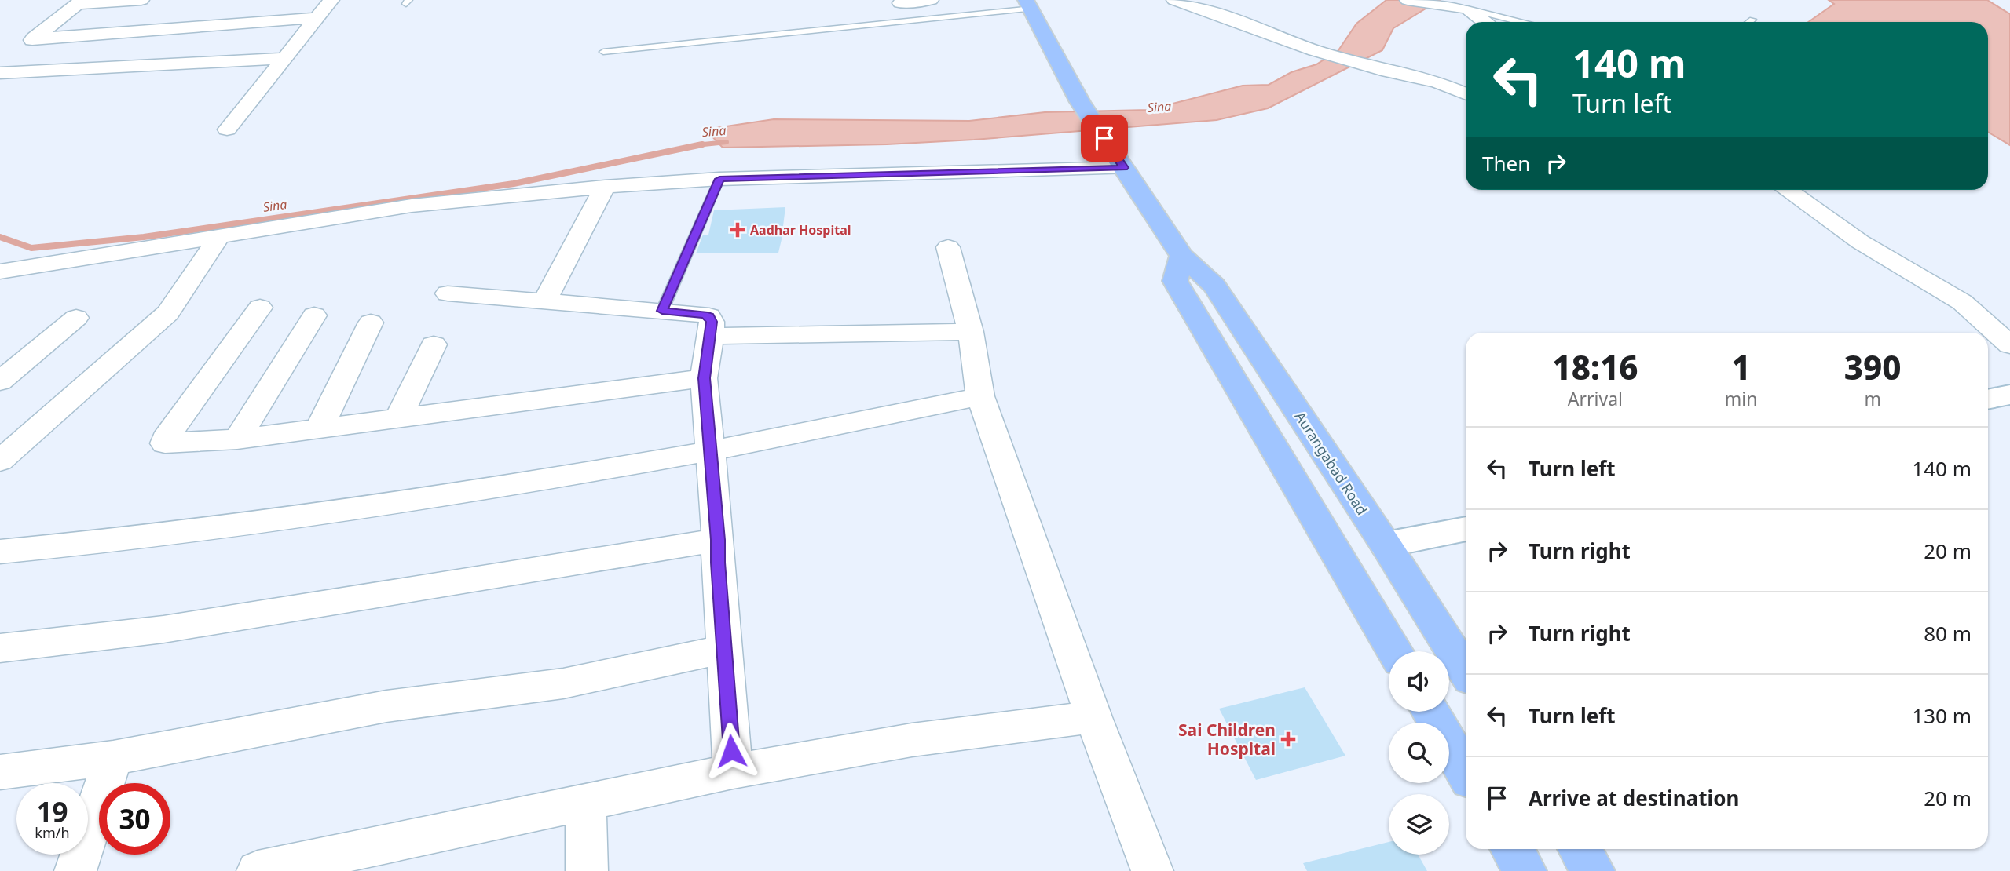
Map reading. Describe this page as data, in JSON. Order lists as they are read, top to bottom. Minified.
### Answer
{"streets":{"main road":["Aurangabad Road"]},"water":["Sina"],"places":{"health":["Aadhar Hospital","Sai Children Hospital"]},"page":{"turn":["140 m","Turn left"],"then":"Then","eta":["18:16","Arrival","1","min","390","m"],"list":[{"name":"Turn left","value":"140 m"},{"name":"Turn right","value":"20 m"},{"name":"Turn right","value":"80 m"},{"name":"Turn left","value":"130 m"},{"name":"Arrive at destination","value":"20 m"}],"speed":"19 km/h","limit":"30"}}
